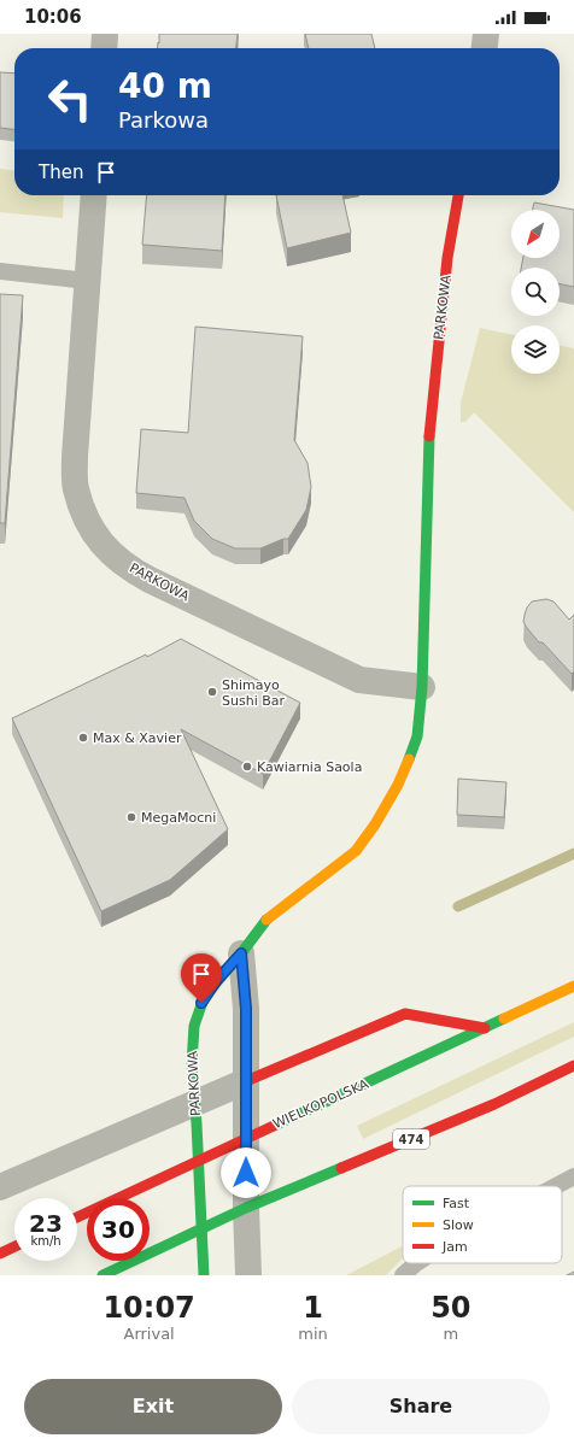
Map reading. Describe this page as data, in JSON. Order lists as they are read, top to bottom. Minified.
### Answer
{"streets":{"main road":["PARKOWA","WIELKOPOLSKA","474"]},"crossings":[["PARKOWA","WIELKOPOLSKA"],["PARKOWA","474"]],"places":["Shimayo Sushi Bar","Max & Xavier","Kawiarnia Saola","MegaMocni"],"legend":["Fast","Slow","Jam"],"north":"bottom left","page":{"status":"10:06","turn":["40 m","Parkowa"],"then":"Then","speed":"23 km/h","limit":"30","eta":["10:07","Arrival","1","min","50","m"],"buttons":["Exit","Share"]}}
